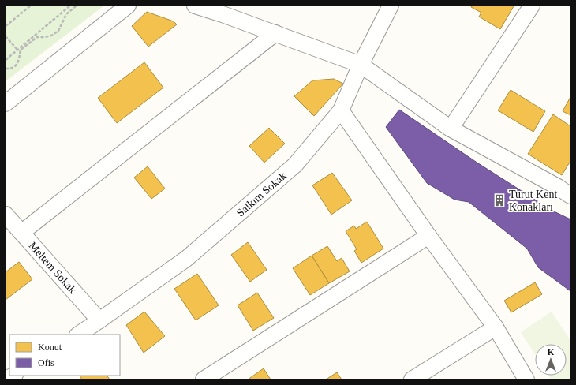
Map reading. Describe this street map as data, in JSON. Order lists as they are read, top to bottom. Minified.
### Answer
{"streets":{"street":["Salkım Sokak","Meltem Sokak"]},"crossings":[["Salkım Sokak","Meltem Sokak"]],"places":{"building":["Turut Kent Konakları"]},"legend":["Konut","Ofis"],"north":"top"}
